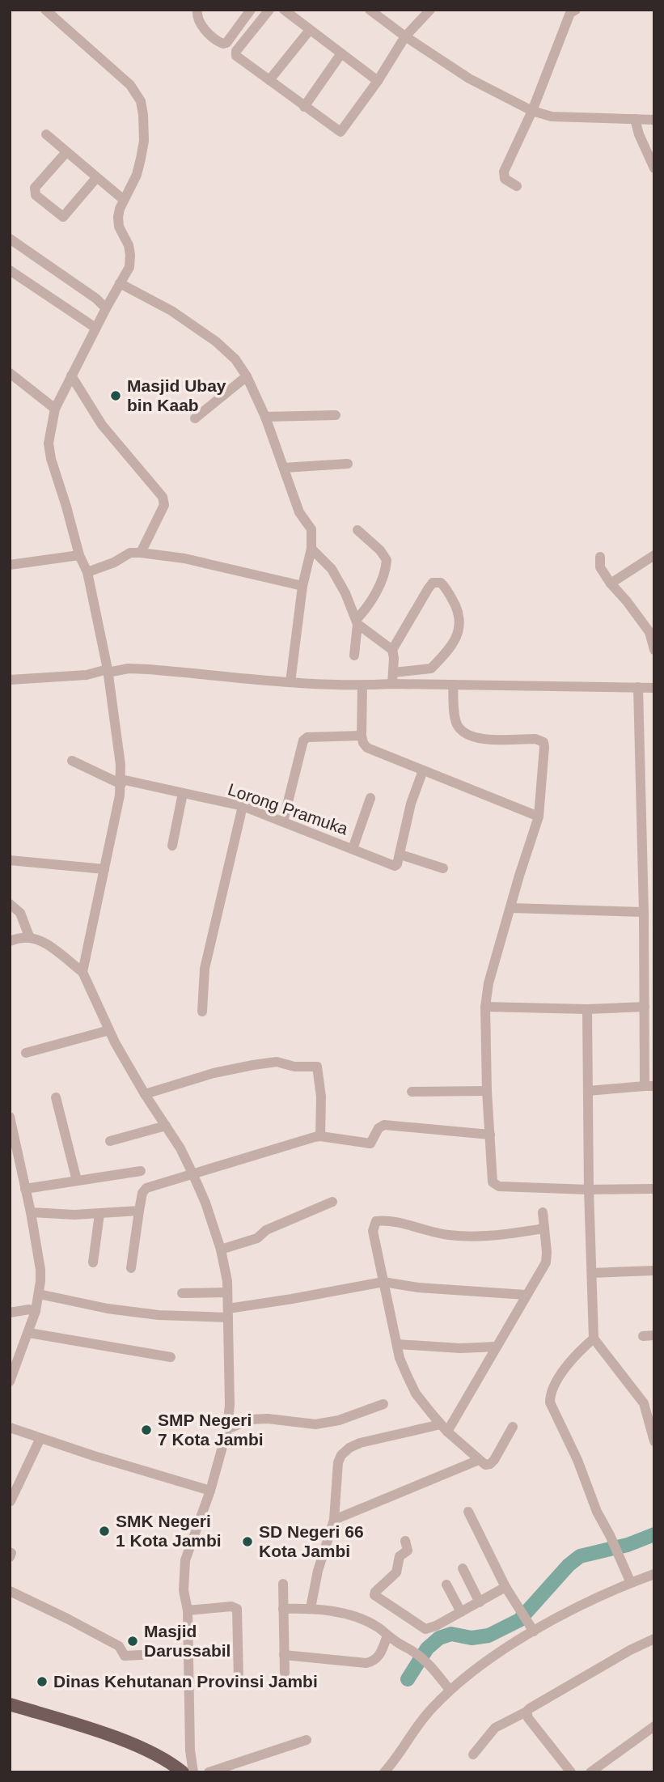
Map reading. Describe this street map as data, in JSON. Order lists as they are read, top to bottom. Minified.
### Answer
{"streets":{"street":["Lorong Pramuka"]},"places":["Masjid Ubay bin Kaab","SMP Negeri 7 Kota Jambi","SMK Negeri 1 Kota Jambi","SD Negeri 66 Kota Jambi","Masjid Darussabil","Dinas Kehutanan Provinsi Jambi"]}
